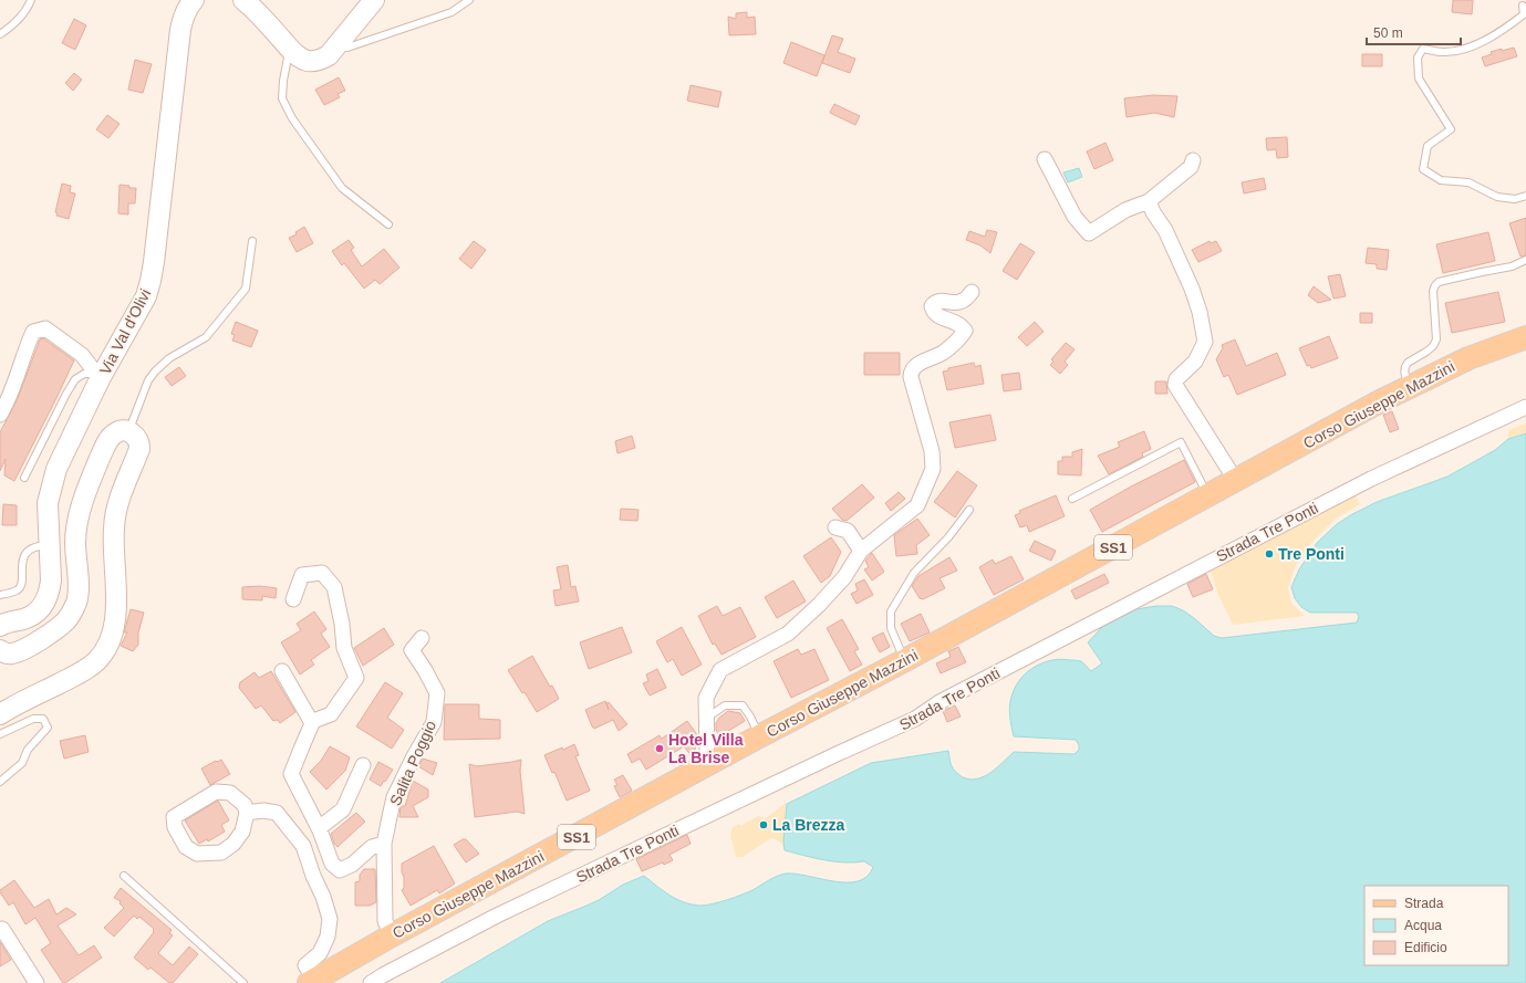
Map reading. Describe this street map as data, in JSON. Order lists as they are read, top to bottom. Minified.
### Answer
{"streets":{"main road":["Corso Giuseppe Mazzini","SS1"],"street":["Via Val d'Olivi","Strada Tre Ponti","Salita Poggio"]},"crossings":[["Corso Giuseppe Mazzini","Salita Poggio"]],"places":["Tre Ponti","Hotel Villa La Brise","La Brezza"],"legend":["Strada","Acqua","Edificio"],"scale_bar":"50 m"}
